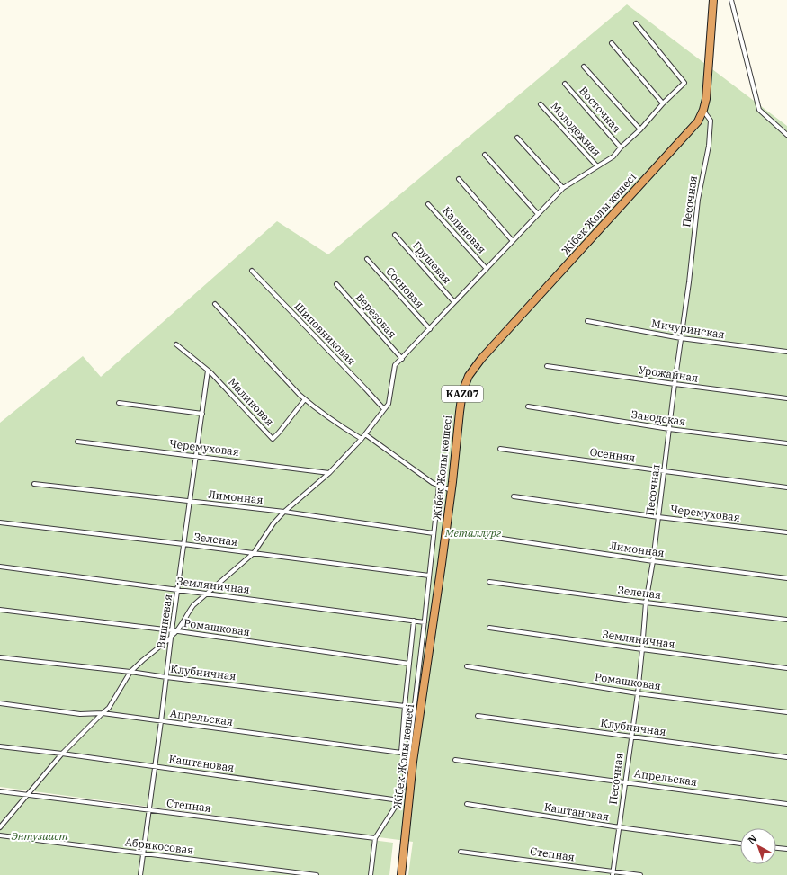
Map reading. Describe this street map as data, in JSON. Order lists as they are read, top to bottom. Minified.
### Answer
{"streets":{"highway":["Жібек Жолы көшесі","KAZ07"],"street":["Восточная","Молодежная","Песочная","Калиновая","Грушевая","Сосновая","Березовая","Мичуринская","Шиповниковая","Урожайная","Малиновая","Заводская","Черемуховая","Осенняя","Лимонная","Зеленая","Земляничная","Вишневая","Ромашковая","Клубничная","Апрельская","Каштановая","Степная","Абрикосовая"]},"crossings":[["Песочная","Жібек Жолы көшесі"],["Песочная","Мичуринская"],["Песочная","Урожайная"],["Песочная","Заводская"],["Песочная","Черемуховая"],["Песочная","Осенняя"],["Песочная","Лимонная"],["Песочная","Зеленая"],["Песочная","Земляничная"],["Песочная","Ромашковая"],["Песочная","Клубничная"],["Песочная","Апрельская"],["Песочная","Каштановая"],["Песочная","Степная"],["Малиновая","Вишневая"],["Черемуховая","Вишневая"],["Лимонная","Вишневая"],["Зеленая","Вишневая"],["Земляничная","Вишневая"],["Вишневая","Ромашковая"],["Вишневая","Клубничная"],["Вишневая","Апрельская"],["Вишневая","Каштановая"],["Вишневая","Степная"],["Вишневая","Абрикосовая"],["Клубничная","Апрельская"]],"parks":["Металлург","Энтузиаст"],"north":"top left"}
